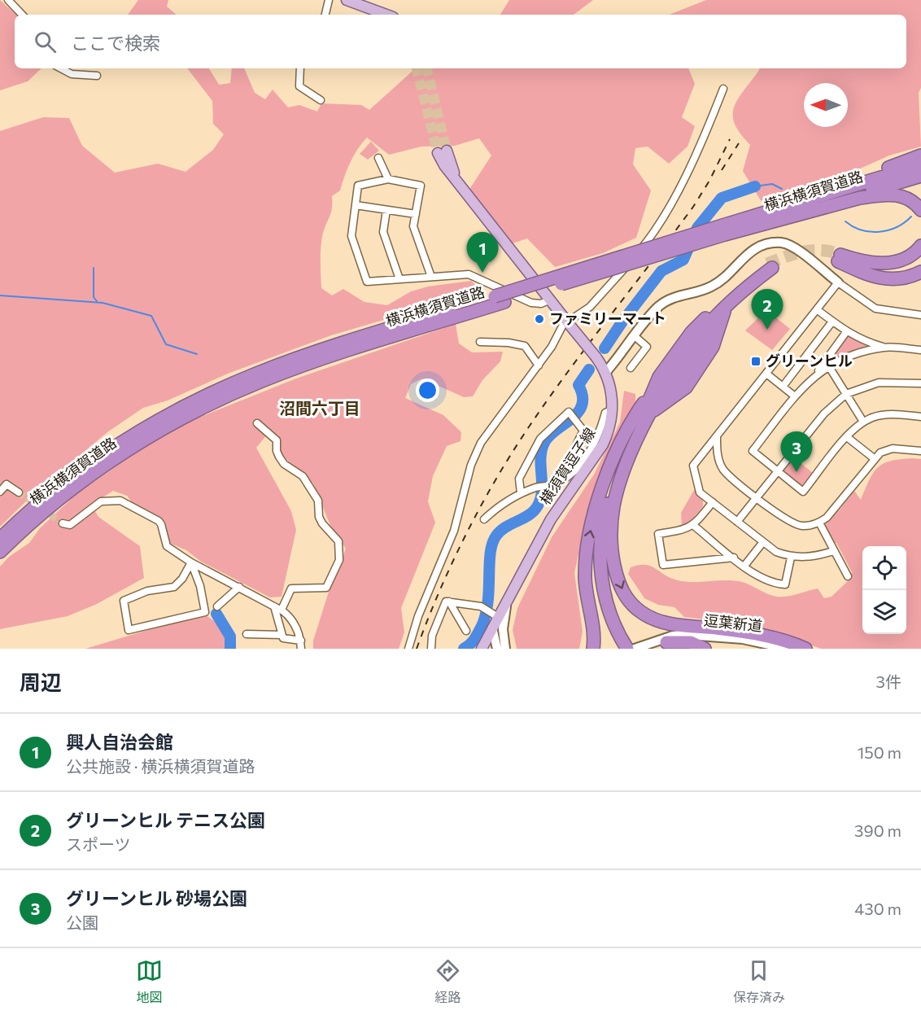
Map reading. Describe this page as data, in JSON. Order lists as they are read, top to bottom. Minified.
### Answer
{"streets":{"highway":["横浜横須賀道路"],"main road":["横須賀逗子線"],"street":["逗葉新道"]},"districts":["沼間六丁目"],"places":{"other":["ファミリーマート"],"transit":["グリーンヒル"]},"north":"left","page":{"search":"ここで検索","pins":["1","2","3"],"heading":["周辺","3件"],"list":[{"mark":"1","name":"興人自治会館","note":"公共施設 · 横浜横須賀道路","value":"150 m"},{"mark":"2","name":"グリーンヒル テニス公園","note":"スポーツ","value":"390 m"},{"mark":"3","name":"グリーンヒル 砂場公園","note":"公園","value":"430 m"}],"nav":["地図","経路","保存済み"]}}
